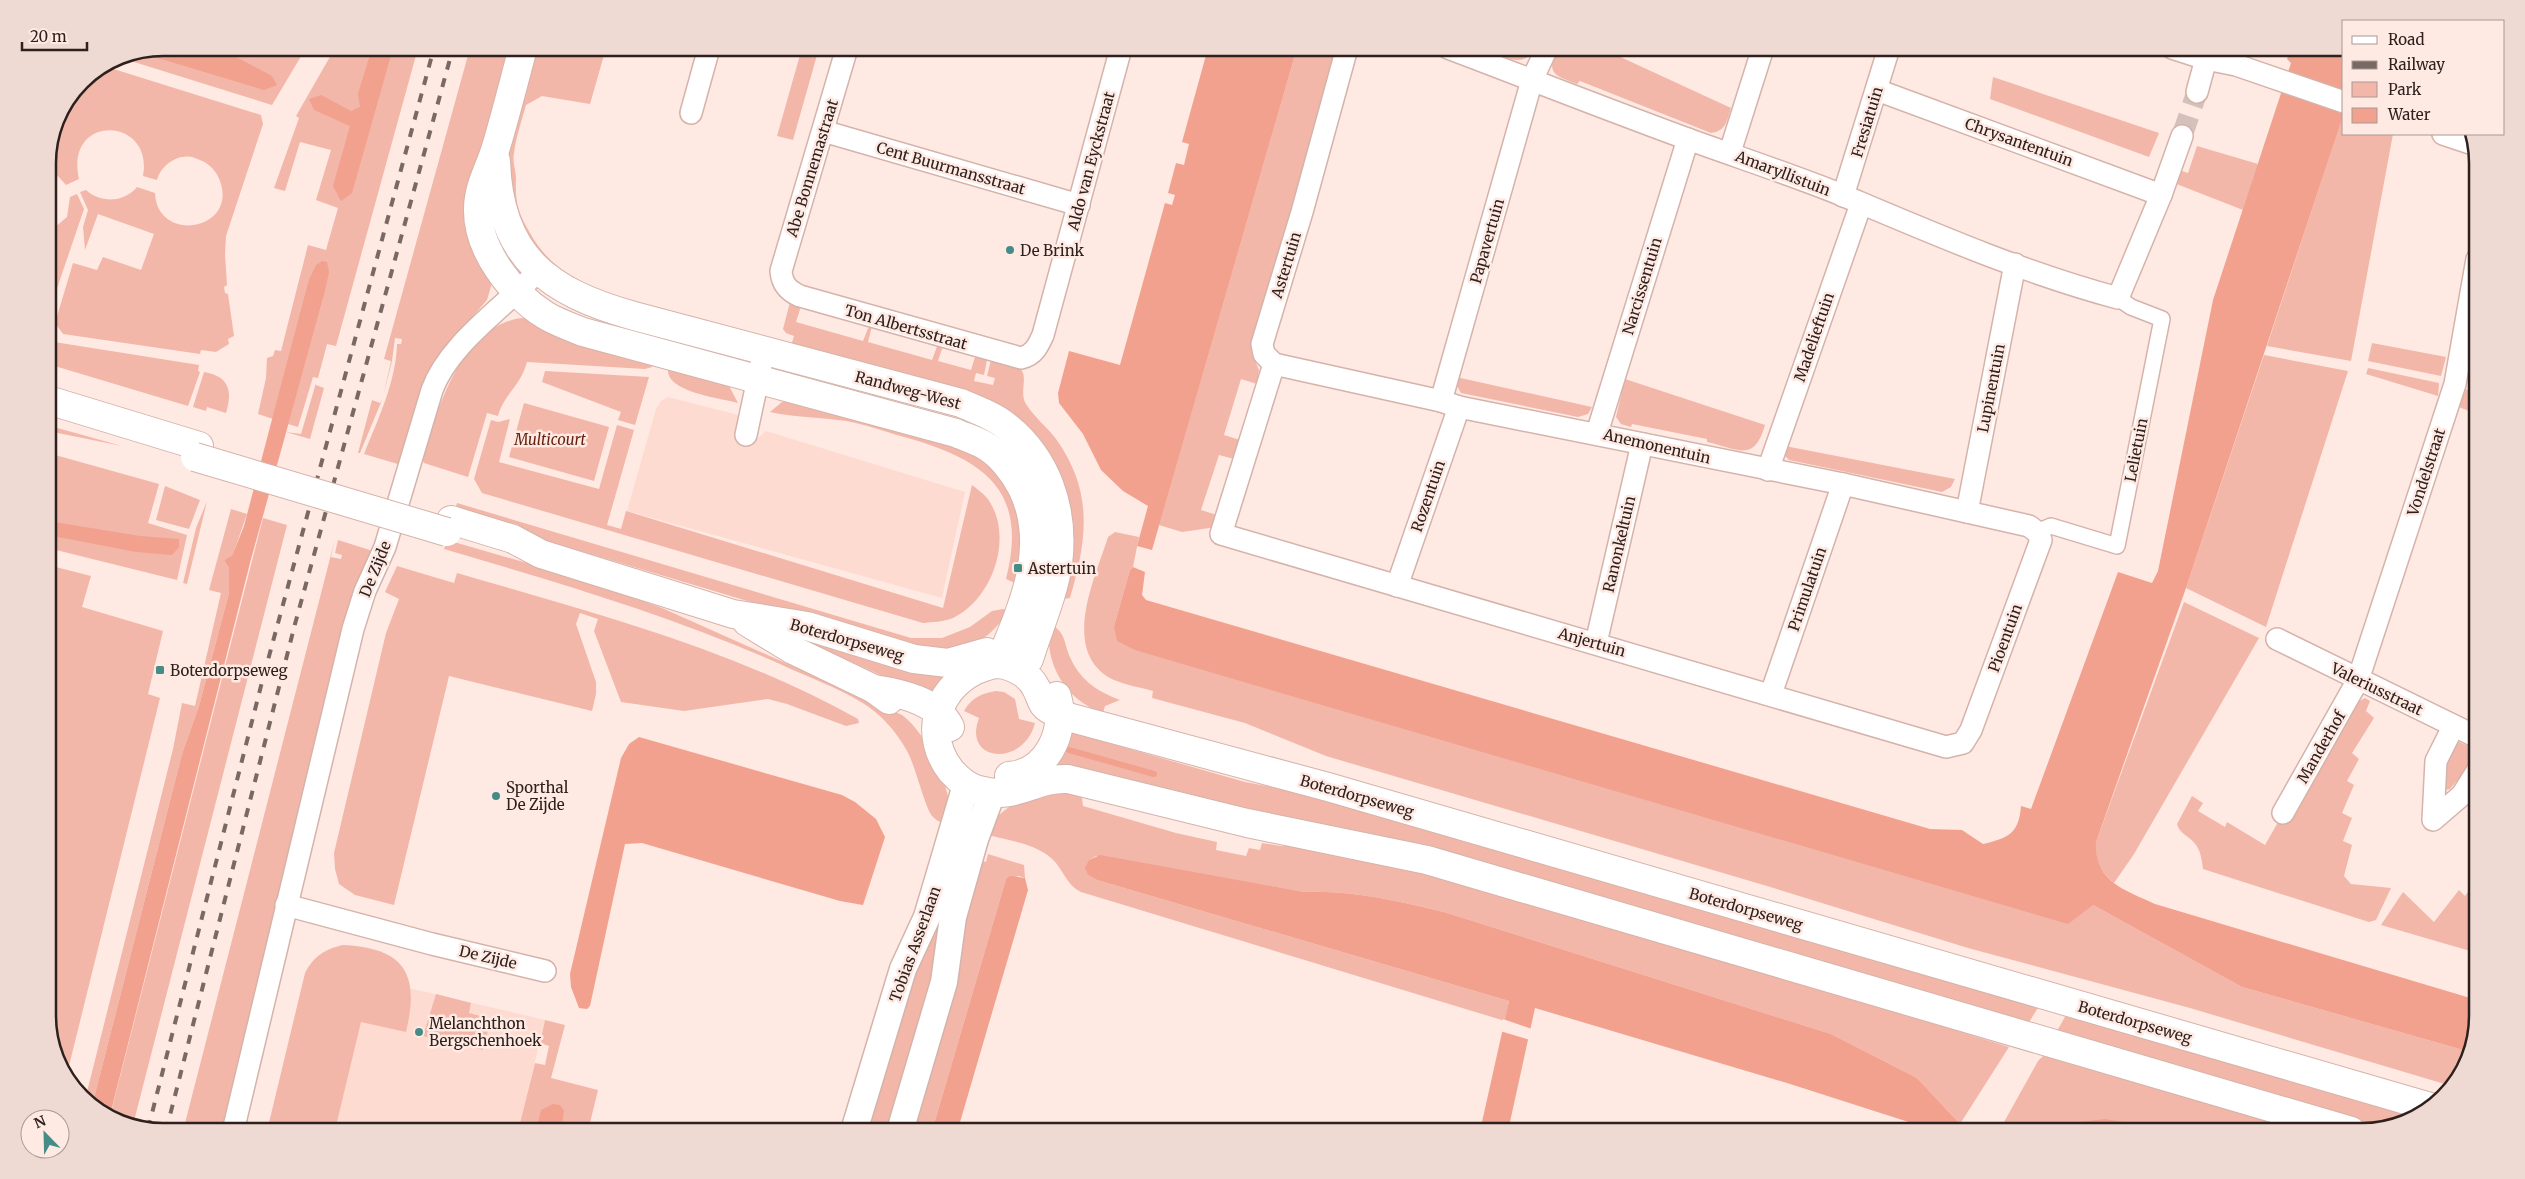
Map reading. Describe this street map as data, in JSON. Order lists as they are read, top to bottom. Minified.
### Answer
{"streets":{"main road":["Randweg-West","Boterdorpseweg"],"street":["Fresiatuin","Chrysantentuin","Aldo van Eyckstraat","Abe Bonnemastraat","Cent Buurmansstraat","Amaryllistuin","Papavertuin","Astertuin","Narcissentuin","Ton Albertsstraat","Madelieftuin","Lupinentuin","Anemonentuin","Lelietuin","Vondelstraat","Rozentuin","Ranonkeltuin","De Zijde","Primulatuin","Pioentuin","Anjertuin","Valeriusstraat","Manderhof","Tobias Asserlaan"]},"crossings":[["Fresiatuin","Chrysantentuin"],["Fresiatuin","Amaryllistuin"],["Fresiatuin","Madelieftuin"],["Aldo van Eyckstraat","Cent Buurmansstraat"],["Aldo van Eyckstraat","Ton Albertsstraat"],["Abe Bonnemastraat","Cent Buurmansstraat"],["Abe Bonnemastraat","Ton Albertsstraat"],["Amaryllistuin","Papavertuin"],["Amaryllistuin","Narcissentuin"],["Amaryllistuin","Madelieftuin"],["Amaryllistuin","Lupinentuin"],["Amaryllistuin","Lelietuin"],["Papavertuin","Anemonentuin"],["Papavertuin","Rozentuin"],["Astertuin","Anemonentuin"],["Astertuin","Anjertuin"],["Narcissentuin","Anemonentuin"],["Madelieftuin","Anemonentuin"],["Lupinentuin","Anemonentuin"],["Randweg-West","De Zijde"],["Randweg-West","Boterdorpseweg"],["Randweg-West","Tobias Asserlaan"],["Anemonentuin","Lelietuin"],["Anemonentuin","Rozentuin"],["Anemonentuin","Ranonkeltuin"],["Anemonentuin","Primulatuin"],["Anemonentuin","Pioentuin"],["Anemonentuin","Anjertuin"],["Lelietuin","Pioentuin"],["Vondelstraat","Valeriusstraat"],["Vondelstraat","Manderhof"],["Rozentuin","Anjertuin"],["Ranonkeltuin","Anjertuin"],["Primulatuin","Anjertuin"],["Pioentuin","Anjertuin"],["Boterdorpseweg","Tobias Asserlaan"],["Valeriusstraat","Manderhof"]],"parks":["Multicourt"],"places":{"other":["De Brink","Sporthal De Zijde","Melanchthon Bergschenhoek"],"transit":["Astertuin","Boterdorpseweg"]},"legend":["Road","Railway","Park","Water"],"scale_bar":"20 m","north":"top left"}
